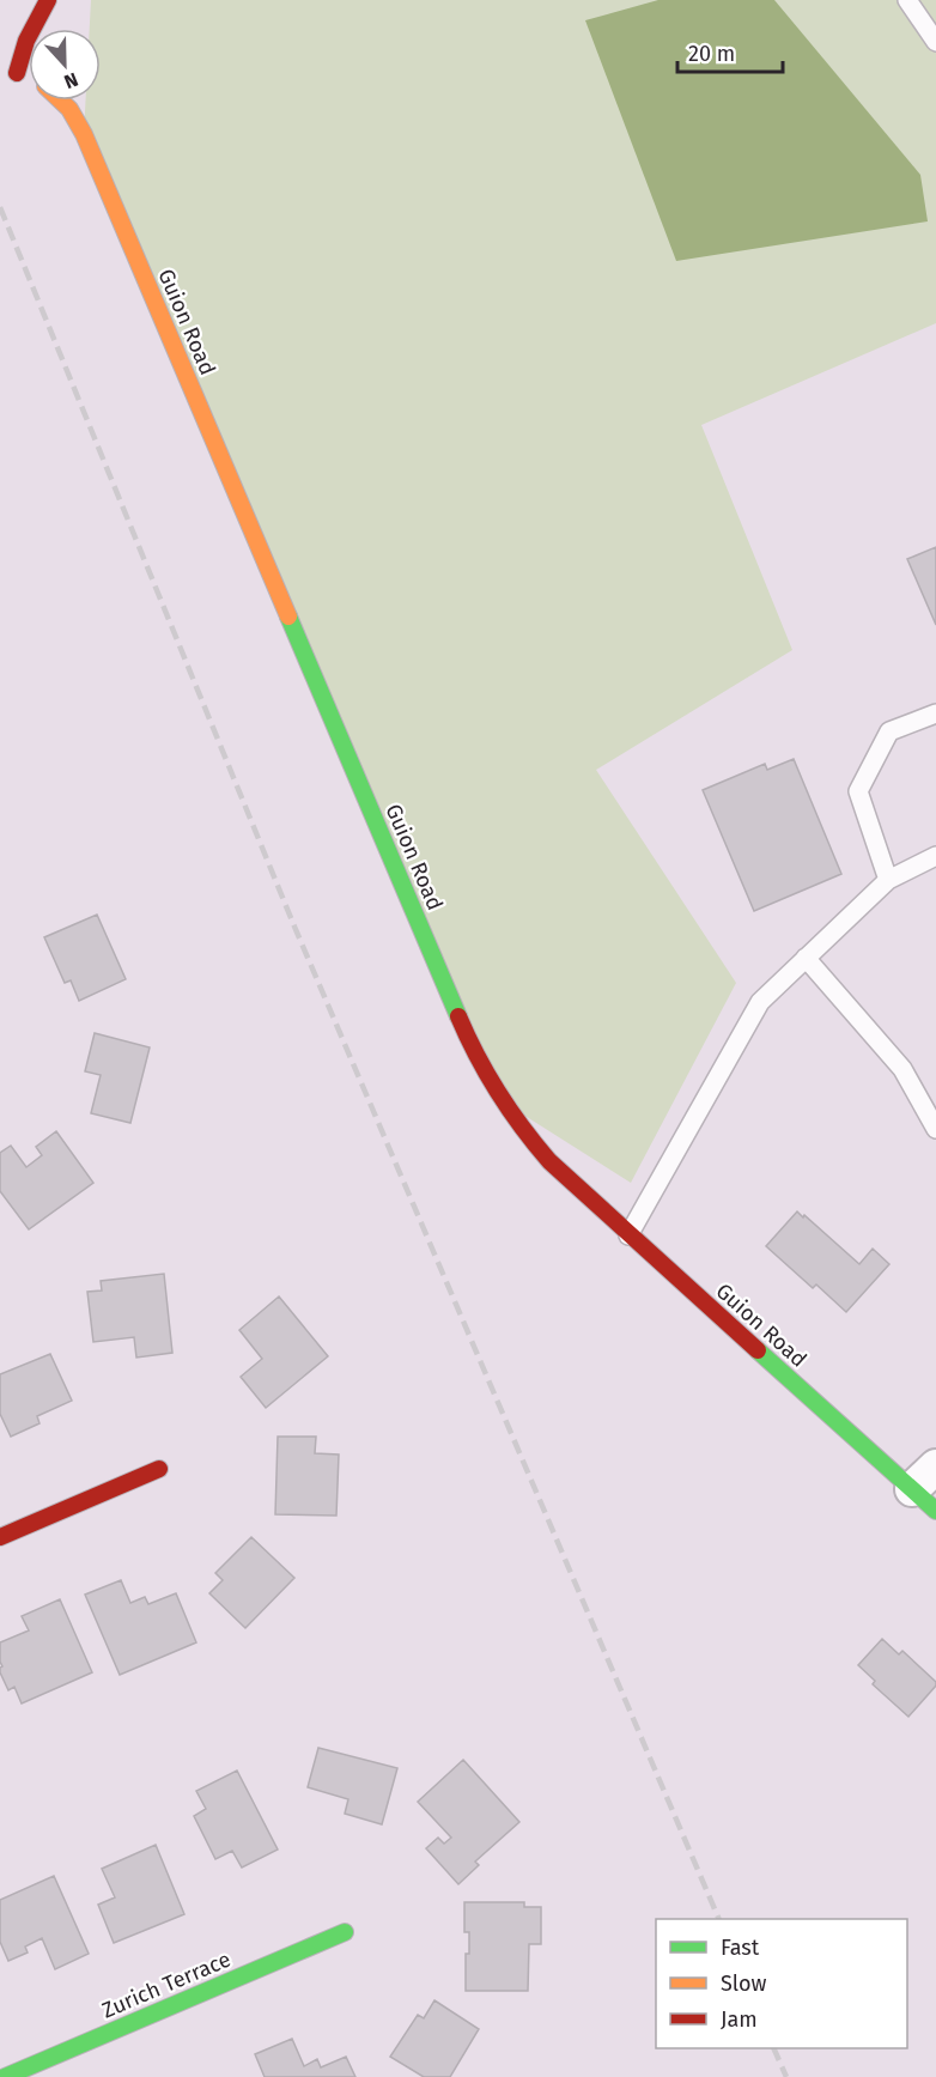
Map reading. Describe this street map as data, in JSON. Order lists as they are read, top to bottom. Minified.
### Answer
{"streets":{"street":["Guion Road","Zurich Terrace"]},"legend":["Fast","Slow","Jam"],"scale_bar":"20 m","north":"bottom"}
